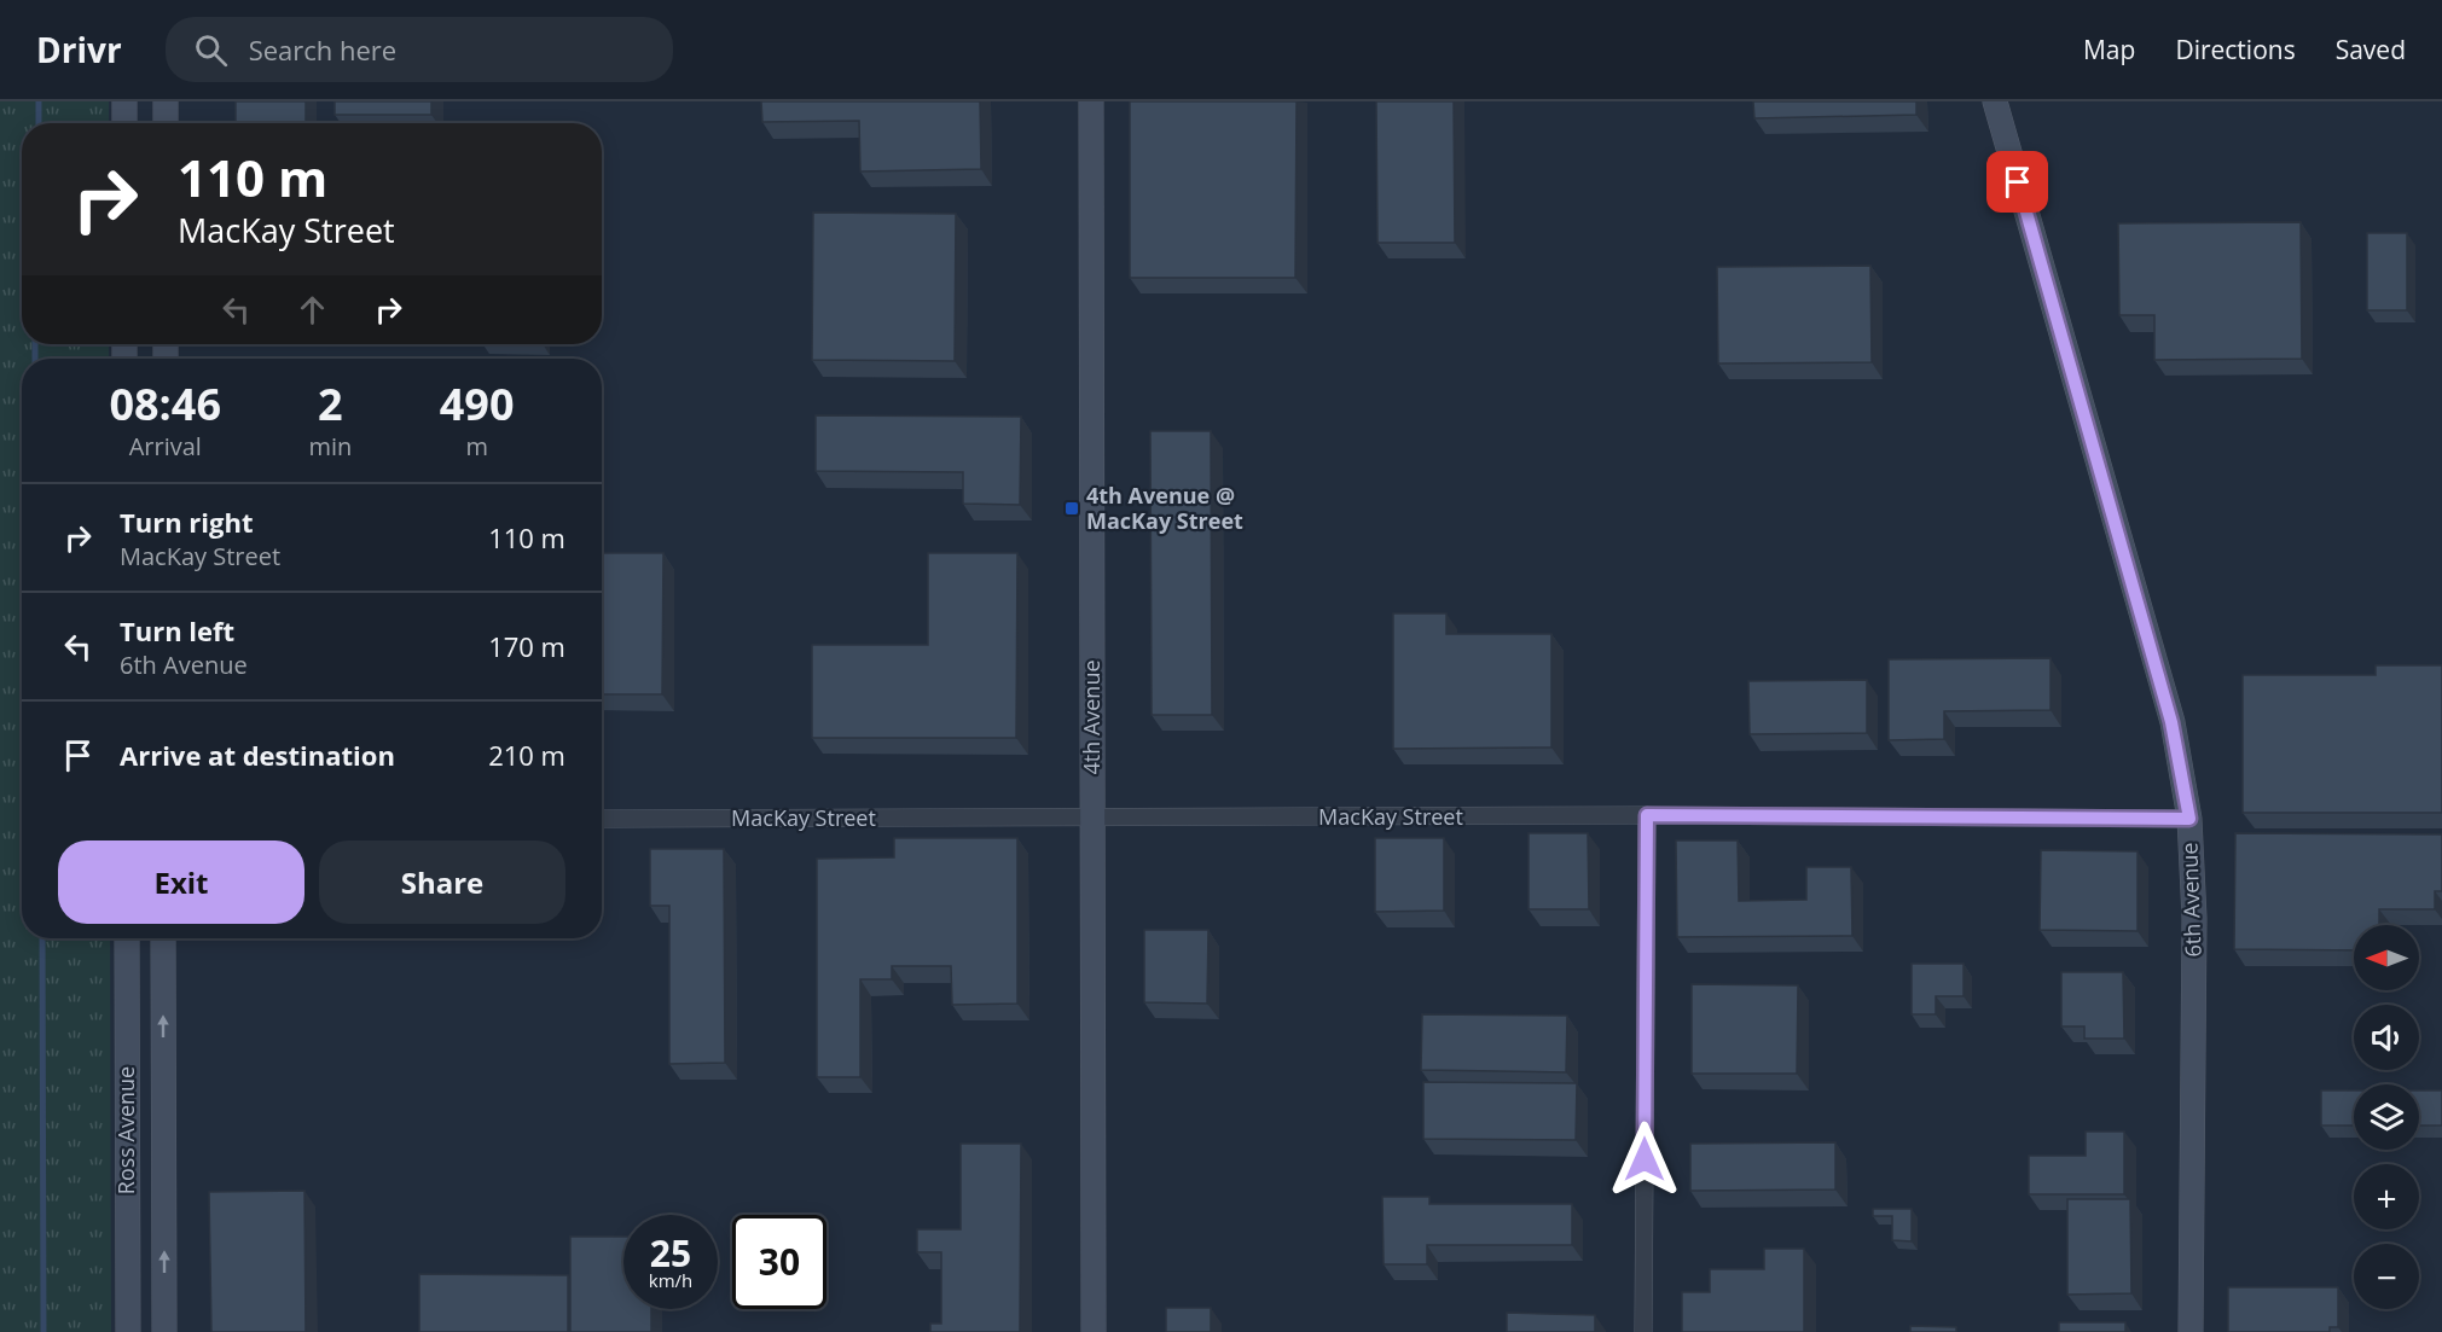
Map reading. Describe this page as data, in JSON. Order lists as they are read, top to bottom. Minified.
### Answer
{"streets":{"street":["4th Avenue","MacKay Street","6th Avenue","Ross Avenue"]},"crossings":[["4th Avenue","MacKay Street"],["MacKay Street","6th Avenue"]],"places":{"transit":["4th Avenue @ MacKay Street"]},"north":"left","page":{"header":"Drivr","search":"Search here","nav":["Map","Directions","Saved"],"turn":["110 m","MacKay Street"],"eta":["08:46","Arrival","2","min","490","m"],"list":[{"name":"Turn right","note":"MacKay Street","value":"110 m"},{"name":"Turn left","note":"6th Avenue","value":"170 m"},{"name":"Arrive at destination","value":"210 m"}],"buttons":["Exit","Share"],"map_buttons":["+","−"],"speed":"25 km/h","limit":"30"}}
